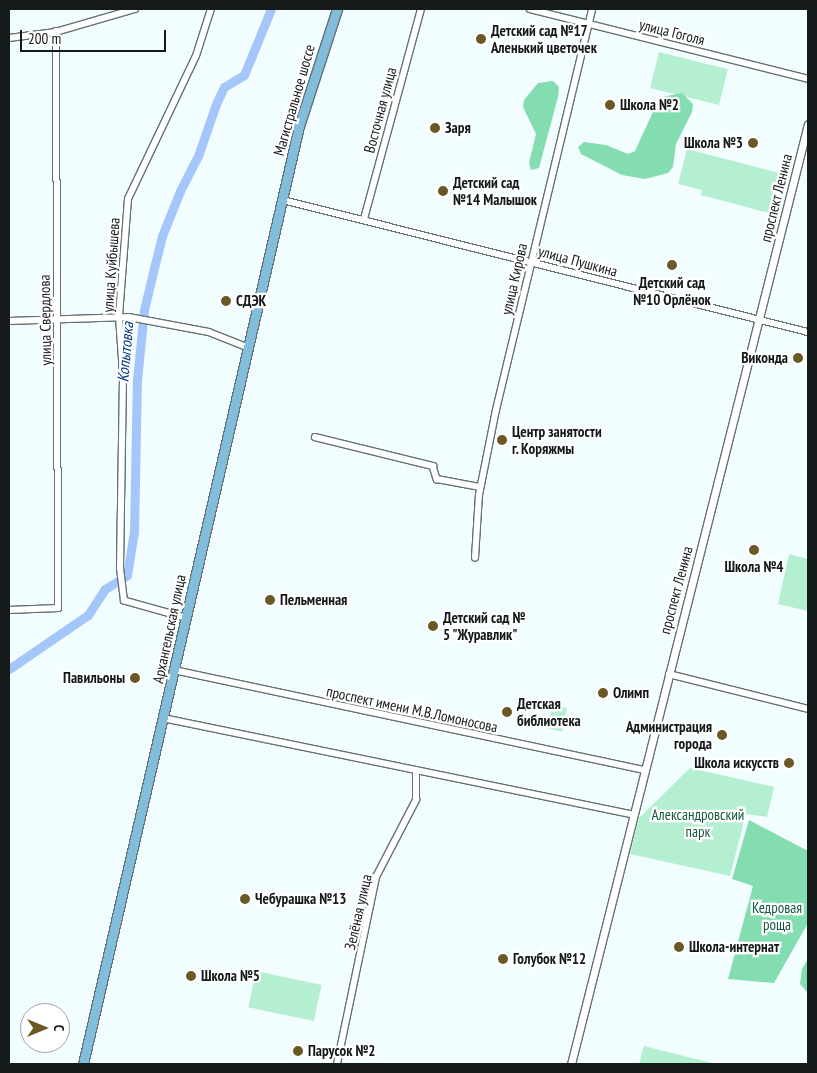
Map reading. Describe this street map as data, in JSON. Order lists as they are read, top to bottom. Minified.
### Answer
{"streets":{"main road":["Магистральное шоссе","Архангельская улица"],"street":["улица Гоголя","Восточная улица","проспект Ленина","улица Пушкина","улица Куйбышева","улица Кирова","улица Свердлова","проспект имени М.В.Ломоносова","Зелёная улица"]},"crossings":[["улица Гоголя","улица Кирова"],["Магистральное шоссе","улица Пушкина"],["Магистральное шоссе","Архангельская улица"],["Восточная улица","улица Пушкина"],["проспект Ленина","улица Пушкина"],["проспект Ленина","проспект имени М.В.Ломоносова"],["улица Пушкина","улица Кирова"],["улица Пушкина","Архангельская улица"],["улица Куйбышева","Архангельская улица"],["Архангельская улица","проспект имени М.В.Ломоносова"]],"water":["Копытовка"],"parks":["Александровский парк","Кедровая роща"],"places":["Детский сад №17 Аленький цветочек","Школа №2","Заря","Школа №3","Детский сад №14 Малышок","Детский сад №10 Орлёнок","СДЭК","Виконда","Центр занятости г. Коряжмы","Школа №4","Пельменная","Детский сад № 5 \"Журавлик\"","Павильоны","Олимп","Детская библиотека","Администрация города","Школа искусcтв","Чебурашка №13","Школа-интернат","Голубок №12","Школа №5","Парусок №2"],"scale_bar":"200 m","north":"right"}
